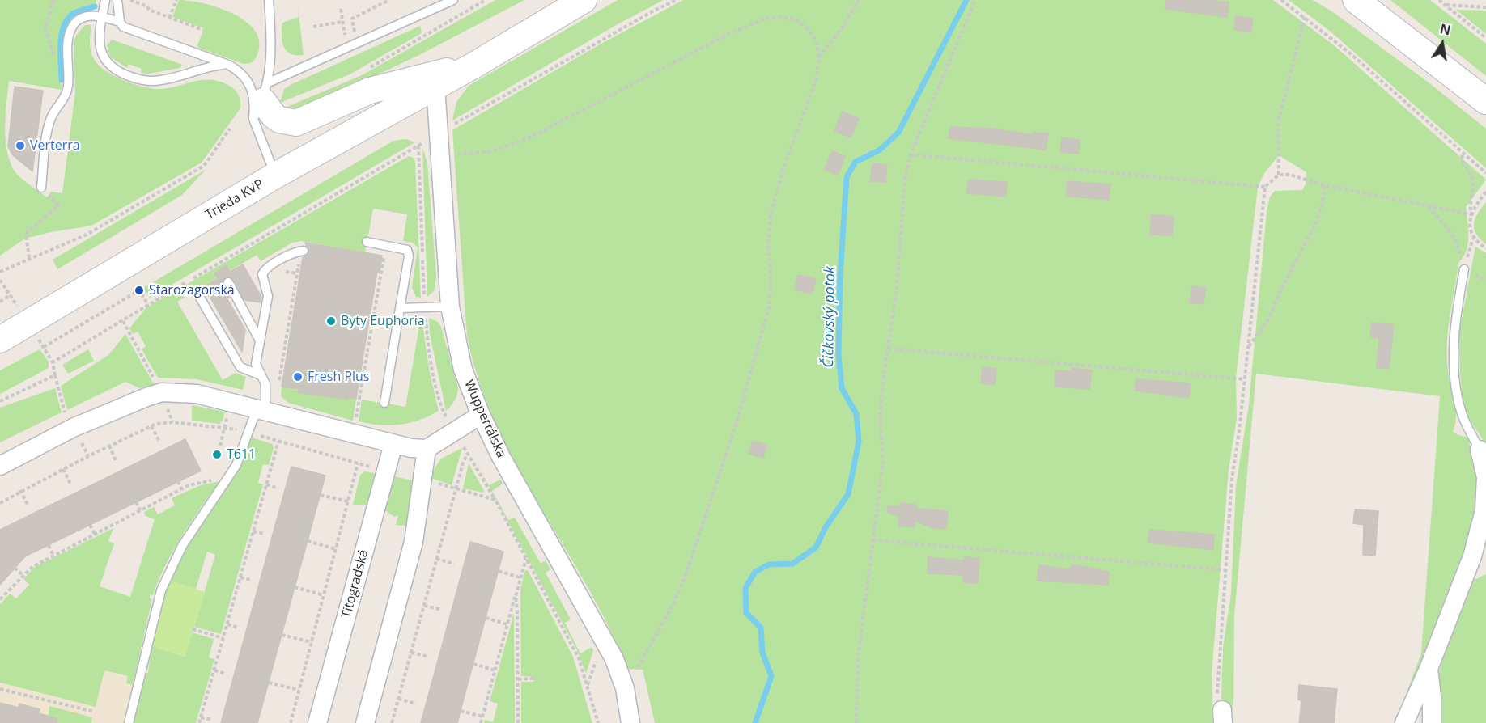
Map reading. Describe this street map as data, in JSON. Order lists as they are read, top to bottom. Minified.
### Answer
{"streets":{"street":["Trieda KVP","Wuppertálska","Titogradská"]},"crossings":[["Trieda KVP","Wuppertálska"]],"water":["Čičkovský potok"],"places":["Verterra","Starozagorská","Byty Euphoria","Fresh Plus","T611"],"north":"top"}
